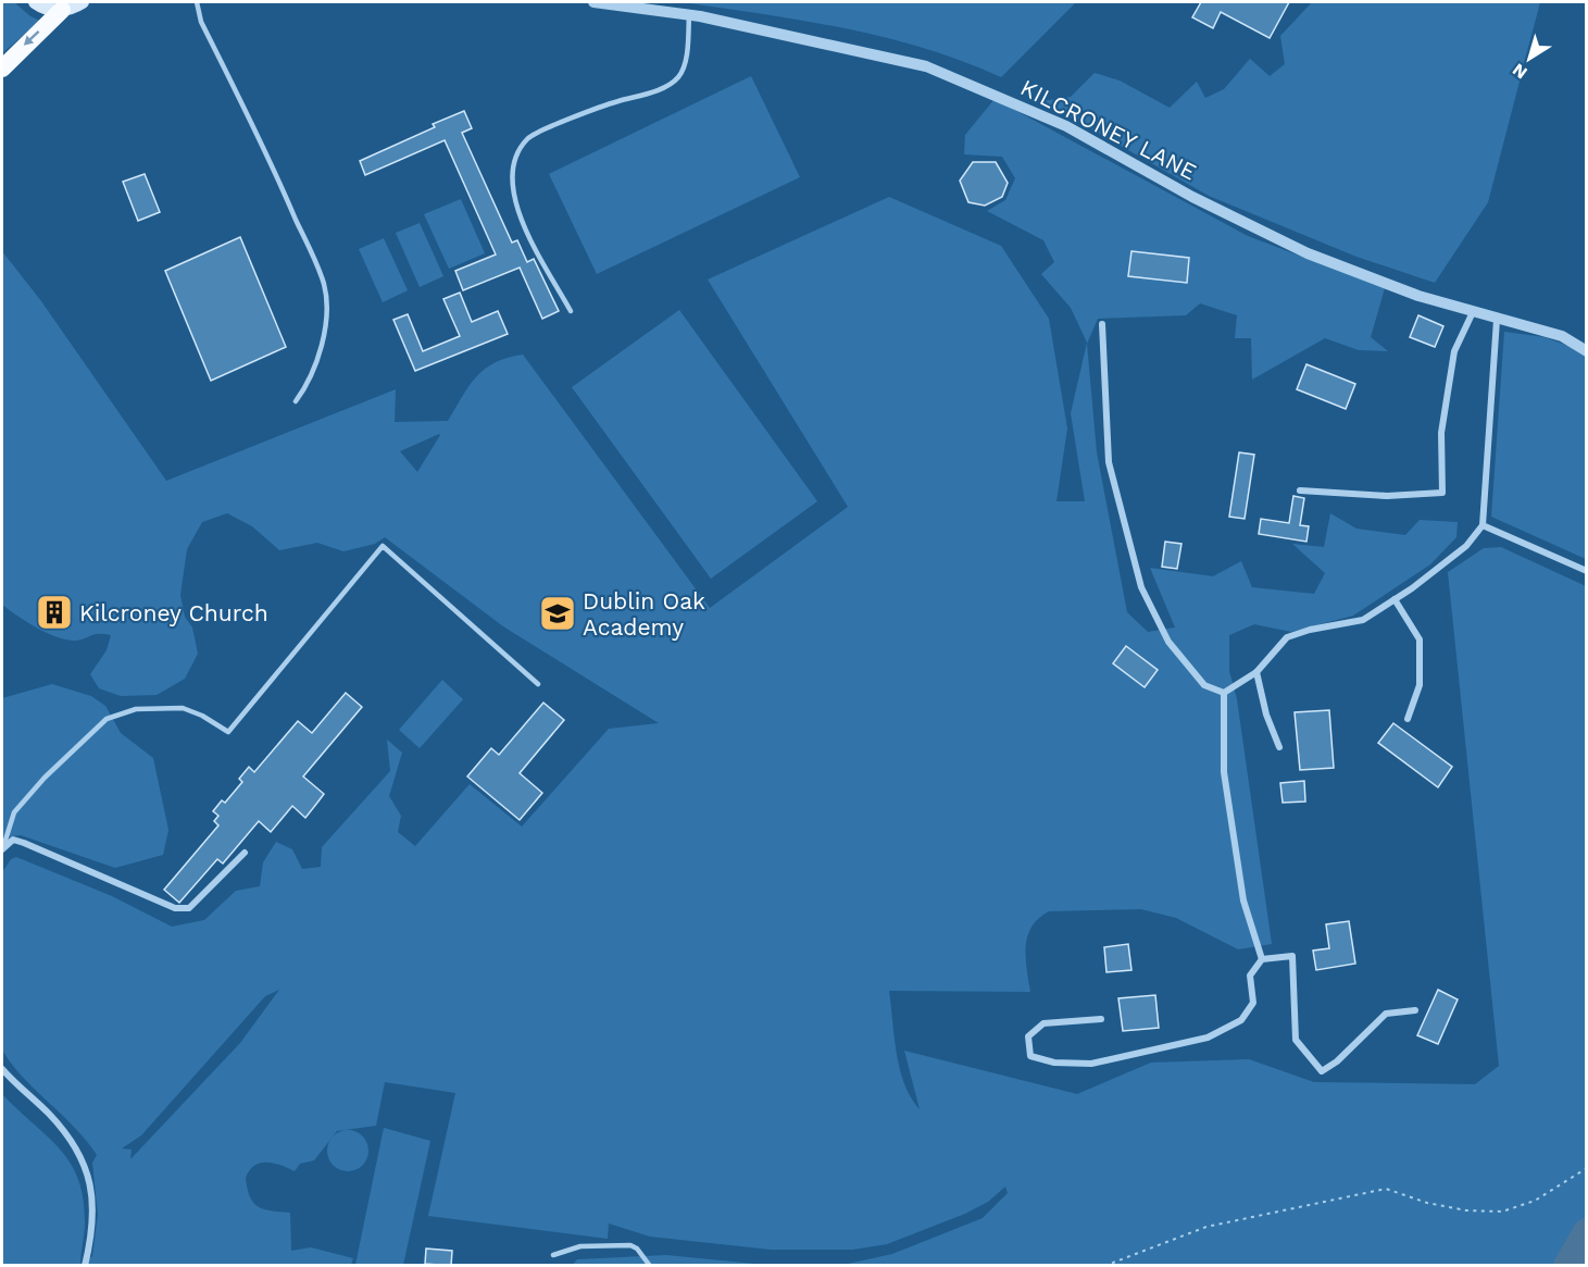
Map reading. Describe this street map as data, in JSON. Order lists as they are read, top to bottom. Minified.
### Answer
{"streets":{"street":["KILCRONEY LANE"]},"places":{"building":["Kilcroney Church"],"school or university":["Dublin Oak Academy"]},"north":"bottom left"}
